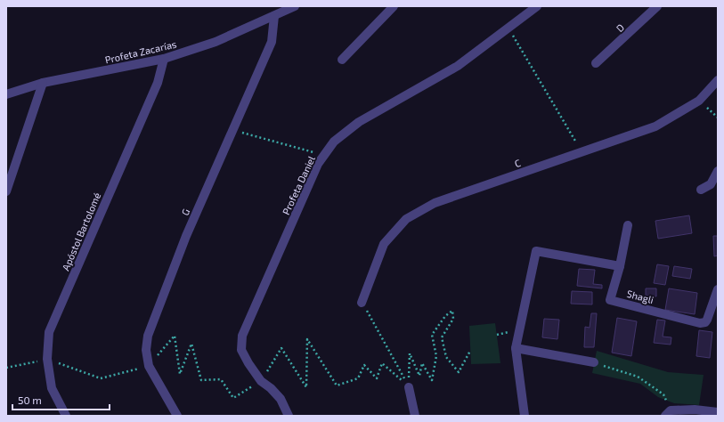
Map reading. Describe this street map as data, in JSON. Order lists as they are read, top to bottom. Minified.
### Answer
{"streets":{"street":["D","Profeta Zacarías","C","Profeta Daniel","G","Apóstol Bartolomé","Shagli"]},"crossings":[["Profeta Zacarías","G"],["Profeta Zacarías","Apóstol Bartolomé"]],"scale_bar":"50 m"}
